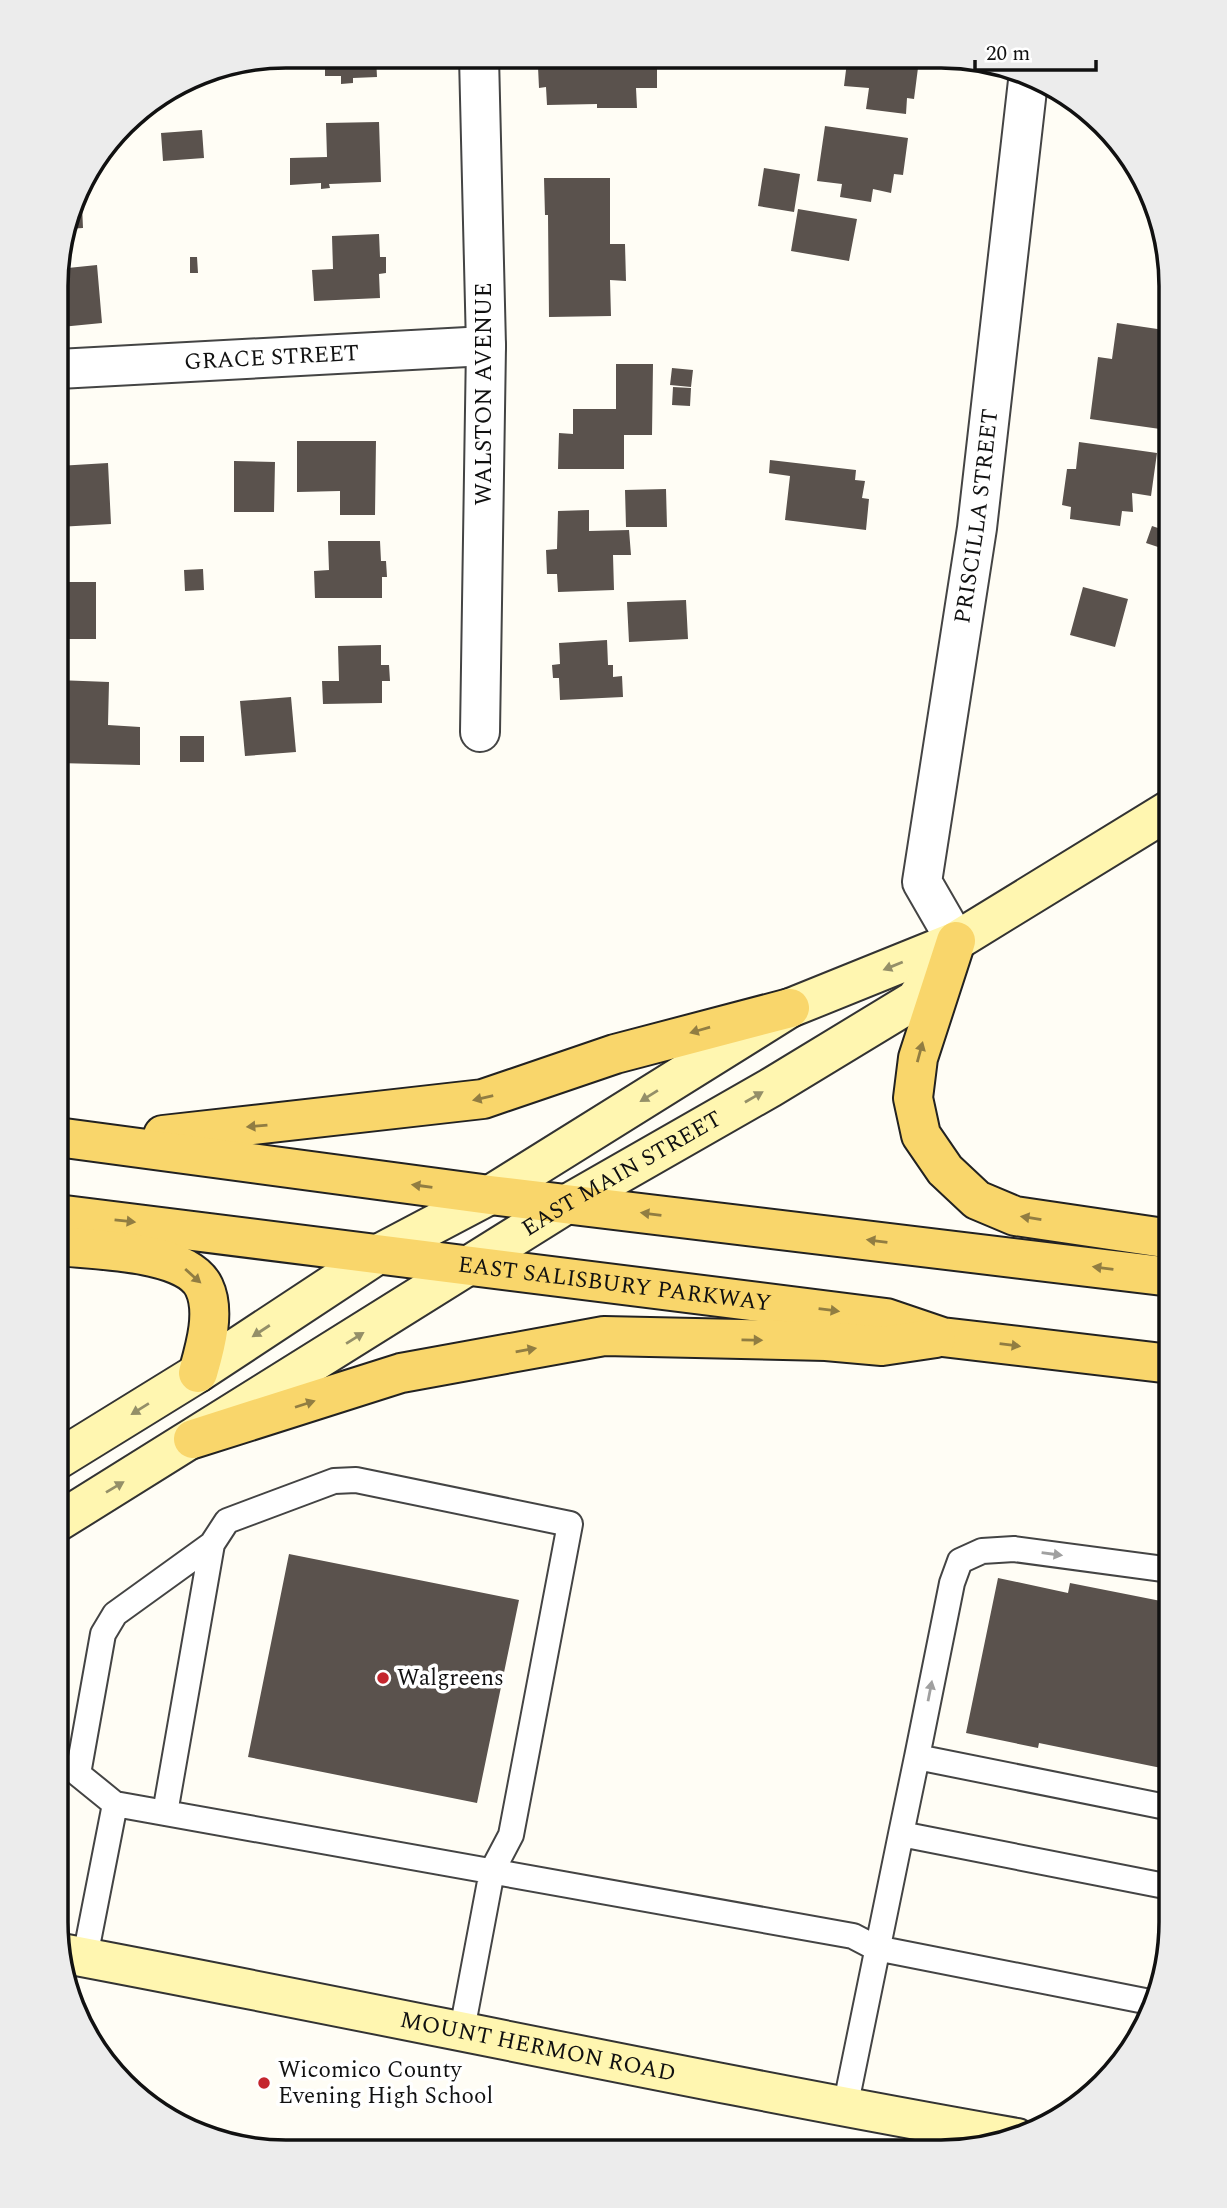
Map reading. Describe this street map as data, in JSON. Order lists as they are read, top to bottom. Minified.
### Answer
{"streets":{"main road":["EAST MAIN STREET","EAST SALISBURY PARKWAY","MOUNT HERMON ROAD"],"street":["GRACE STREET","WALSTON AVENUE","PRISCILLA STREET"]},"crossings":[["GRACE STREET","WALSTON AVENUE"],["PRISCILLA STREET","EAST MAIN STREET"],["EAST MAIN STREET","EAST SALISBURY PARKWAY"]],"places":["Walgreens","Wicomico County Evening High School"],"scale_bar":"20 m"}
